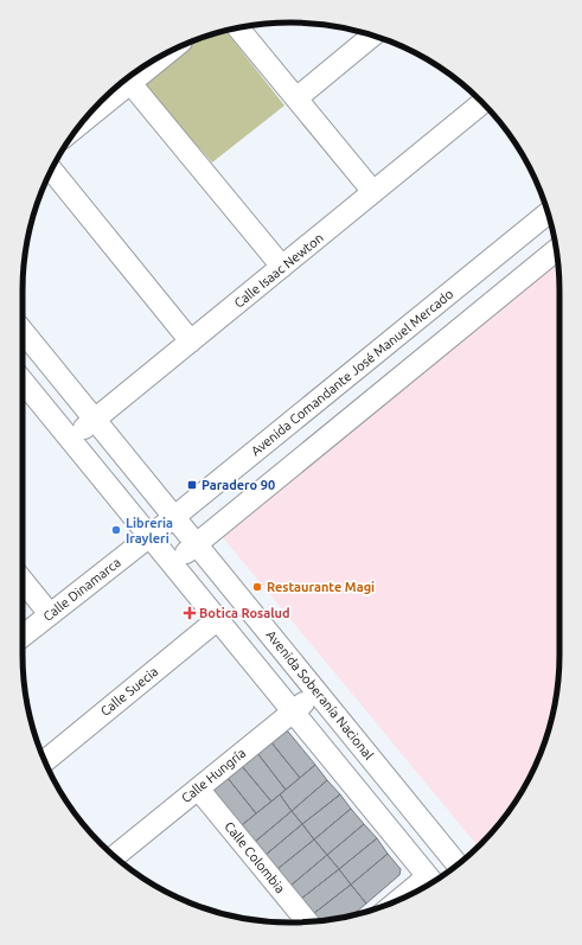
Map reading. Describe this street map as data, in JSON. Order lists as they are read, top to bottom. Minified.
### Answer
{"streets":{"street":["Calle Isaac Newton","Avenida Comandante José Manuel Mercado","Calle Dinamarca","Calle Suecia","Avenida Soberanía Nacional","Calle Hungría","Calle Colombia"]},"crossings":[["Calle Isaac Newton","Avenida Soberanía Nacional"],["Avenida Comandante José Manuel Mercado","Calle Dinamarca"],["Avenida Comandante José Manuel Mercado","Avenida Soberanía Nacional"],["Avenida Soberanía Nacional","Calle Hungría"],["Calle Hungría","Calle Colombia"]],"places":{"transit":["Paradero 90"],"other":["Libreria Irayleri","Restaurante Magi"],"health":["Botica Rosalud"]}}
